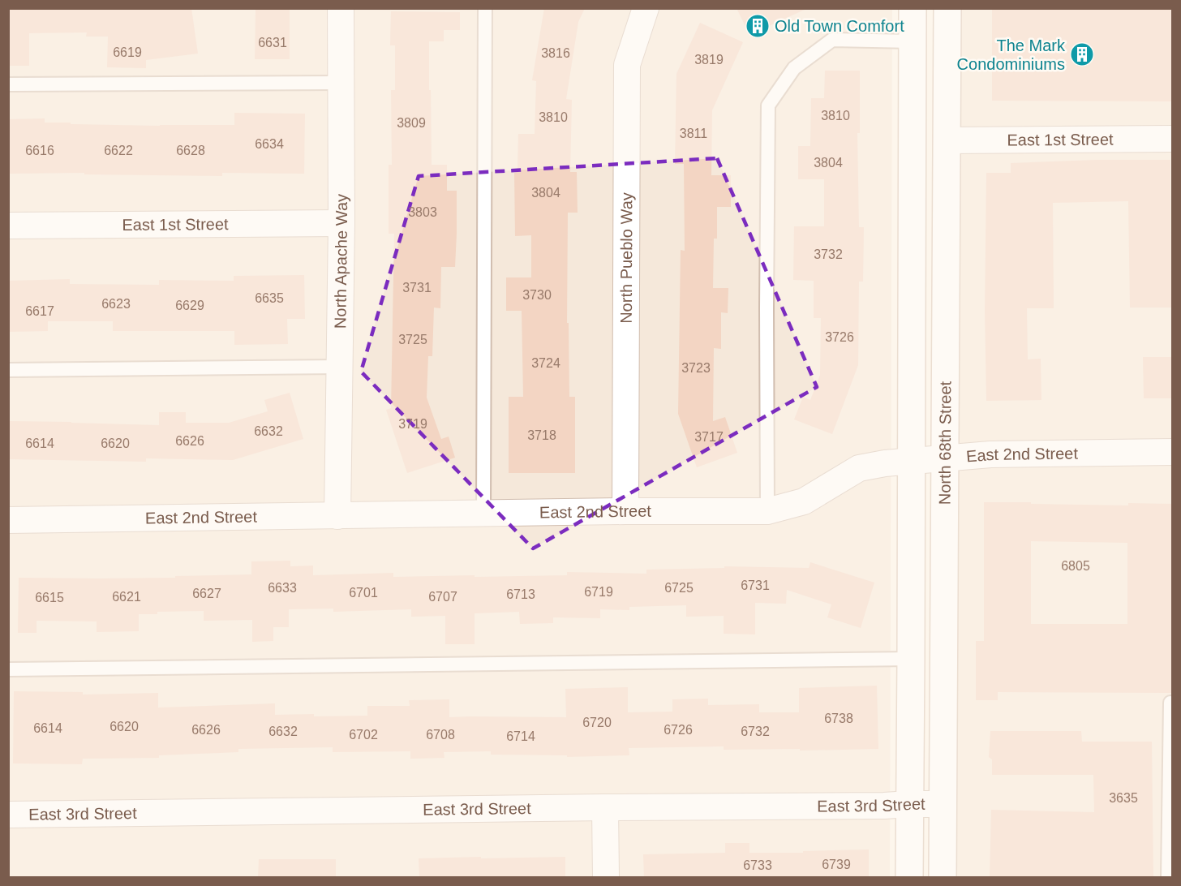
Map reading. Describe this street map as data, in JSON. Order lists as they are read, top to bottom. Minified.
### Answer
{"streets":{"main road":["North 68th Street"],"street":["East 1st Street","North Pueblo Way","North Apache Way","East 2nd Street","East 3rd Street"]},"crossings":[["East 1st Street","North Apache Way"],["East 1st Street","North 68th Street"],["North Pueblo Way","East 2nd Street"],["North Apache Way","East 2nd Street"],["North 68th Street","East 2nd Street"],["North 68th Street","East 3rd Street"]],"places":{"building":["Old Town Comfort","The Mark Condominiums"]},"house_numbers":["6631","6619","3816","3819","3810","3810","3809","3811","6634","6616","6622","6628","3804","3804","3803","3732","3731","3730","6635","6623","6629","6617","3726","3725","3724","3723","3719","6632","3718","3717","6626","6614","6620","6805","6731","6633","6725","6719","6701","6627","6713","6621","6707","6615","6738","6720","6620","6614","6626","6726","6632","6732","6702","6708","6714","3635","6739","6733"]}
